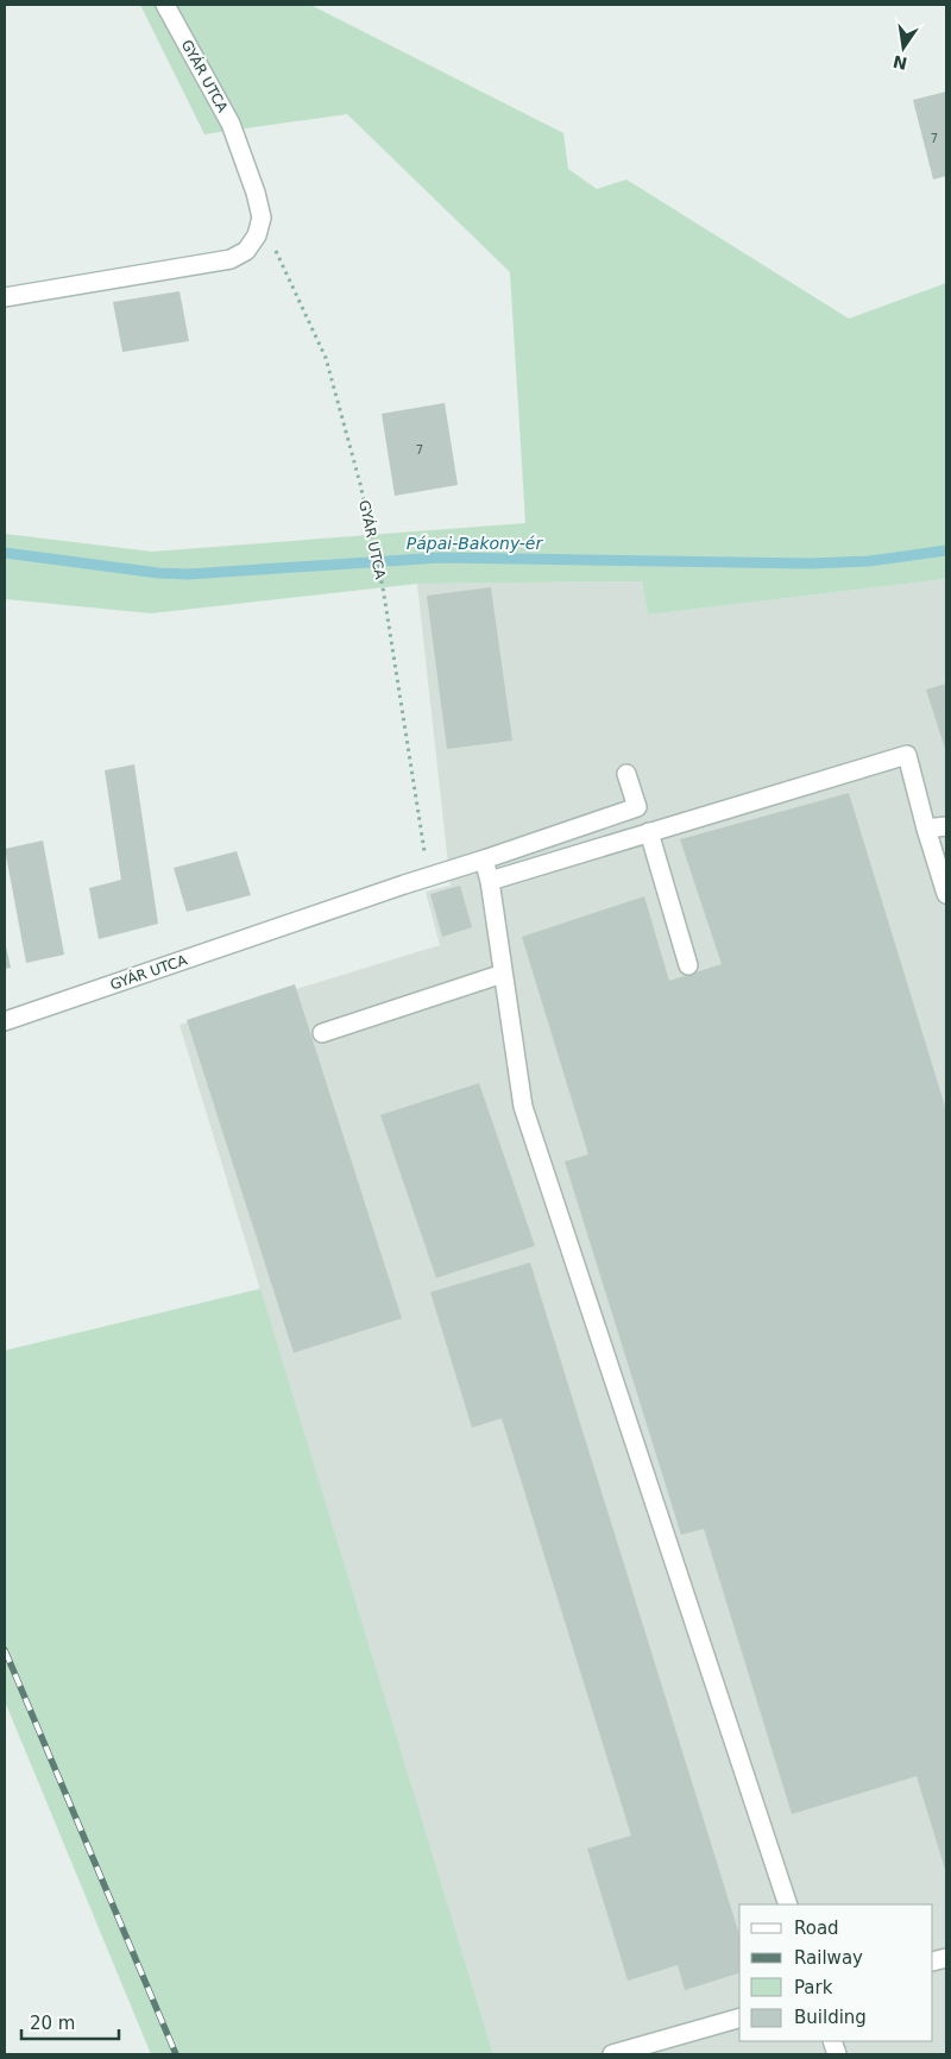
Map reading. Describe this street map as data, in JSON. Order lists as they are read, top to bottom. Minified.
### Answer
{"streets":{"street":["GYÁR UTCA"]},"water":["Pápai-Bakony-ér"],"house_numbers":["7","7"],"legend":["Road","Railway","Park","Building"],"scale_bar":"20 m","north":"bottom"}
